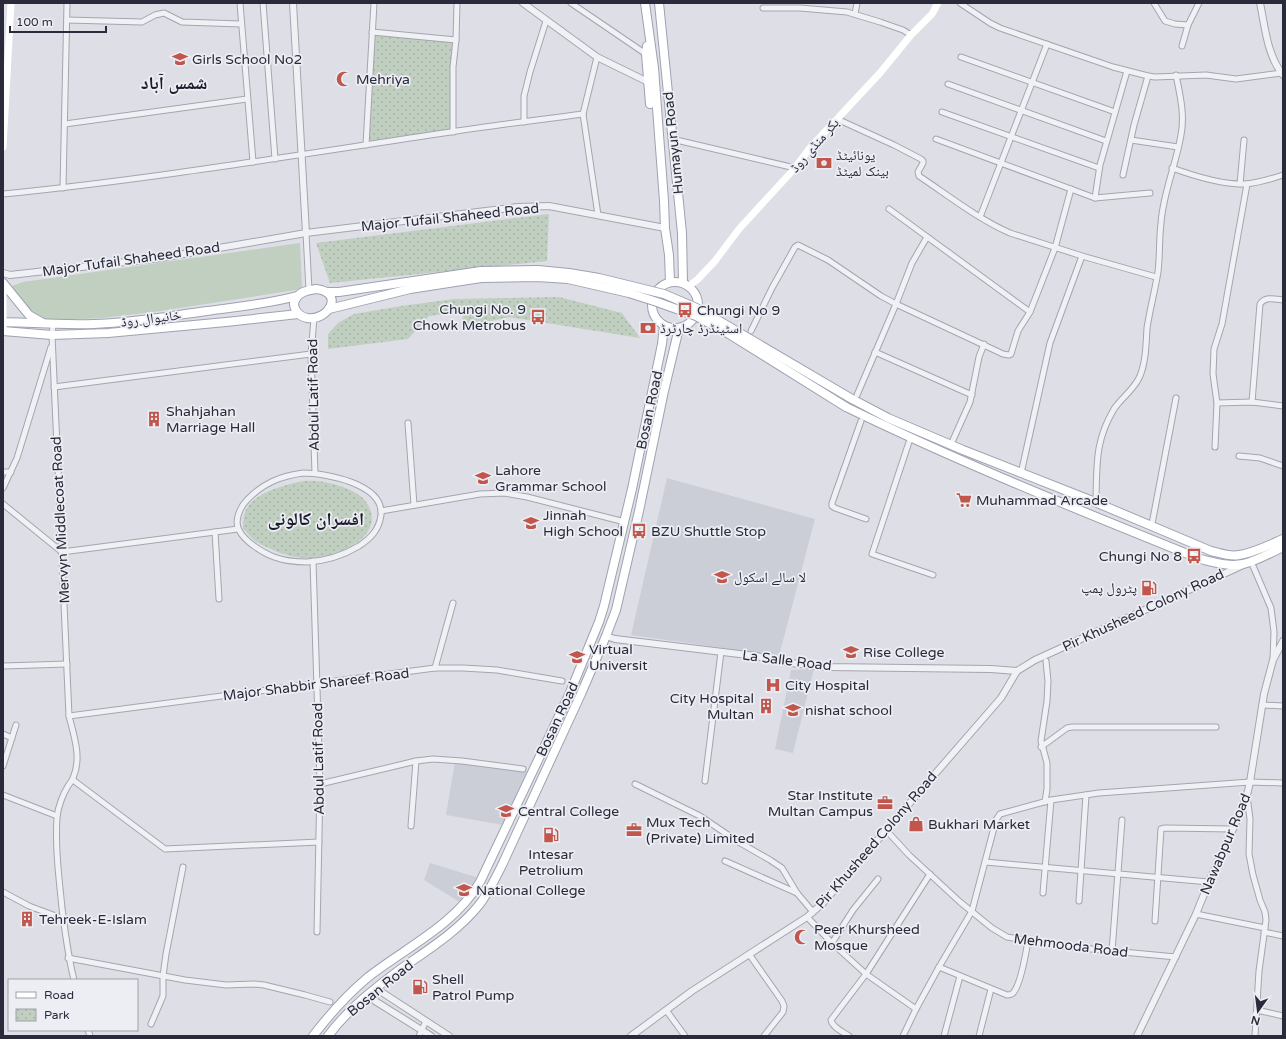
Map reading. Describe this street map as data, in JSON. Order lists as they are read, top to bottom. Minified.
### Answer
{"streets":{"main road":["Humayun Road","بکر منڈی روڈ","خانیوال روڈ","Bosan Road"],"street":["Major Tufail Shaheed Road","Abdul Latif Road","Mervyn Middlecoat Road","Pir Khusheed Colony Road","La Salle Road","Major Shabbir Shareef Road","Nawabpur Road","Mehmooda Road"]},"crossings":[["Humayun Road","بکر منڈی روڈ"],["Humayun Road","Major Tufail Shaheed Road"],["Humayun Road","Bosan Road"],["بکر منڈی روڈ","Bosan Road"],["خانیوال روڈ","Abdul Latif Road"],["خانیوال روڈ","Mervyn Middlecoat Road"],["Abdul Latif Road","Major Shabbir Shareef Road"],["Bosan Road","La Salle Road"],["Mervyn Middlecoat Road","Major Shabbir Shareef Road"],["Pir Khusheed Colony Road","La Salle Road"],["Pir Khusheed Colony Road","Mehmooda Road"],["Nawabpur Road","Mehmooda Road"]],"districts":["شمس آباد","افسران کالونی"],"places":{"school or university":["Girls School No2","Lahore Grammar School","Jinnah High School","لا سالے اسکول","Rise College","Virtual Universit","nishat school","Central College","National College"],"mosque":["Mehriya","Peer Khursheed Mosque"],"bank":["یونائیٹڈ بینک لمیٹڈ","اسٹینڈرڈ چارٹرڈ"],"bus stop":["Chungi No 9","Chungi No. 9 Chowk Metrobus","BZU Shuttle Stop","Chungi No 8"],"building":["Shahjahan Marriage Hall","City Hospital Multan","Tehreek-E-Islam"],"supermarket":["Muhammad Arcade"],"fuel station":["پٹرول پمپ","Intesar Petrolium","Shell Patrol Pump"],"hospital":["City Hospital"],"office":["Star Institute Multan Campus","Mux Tech (Private) Limited"],"shop":["Bukhari Market"]},"legend":["Road","Park"],"scale_bar":"100 m","north":"bottom"}
